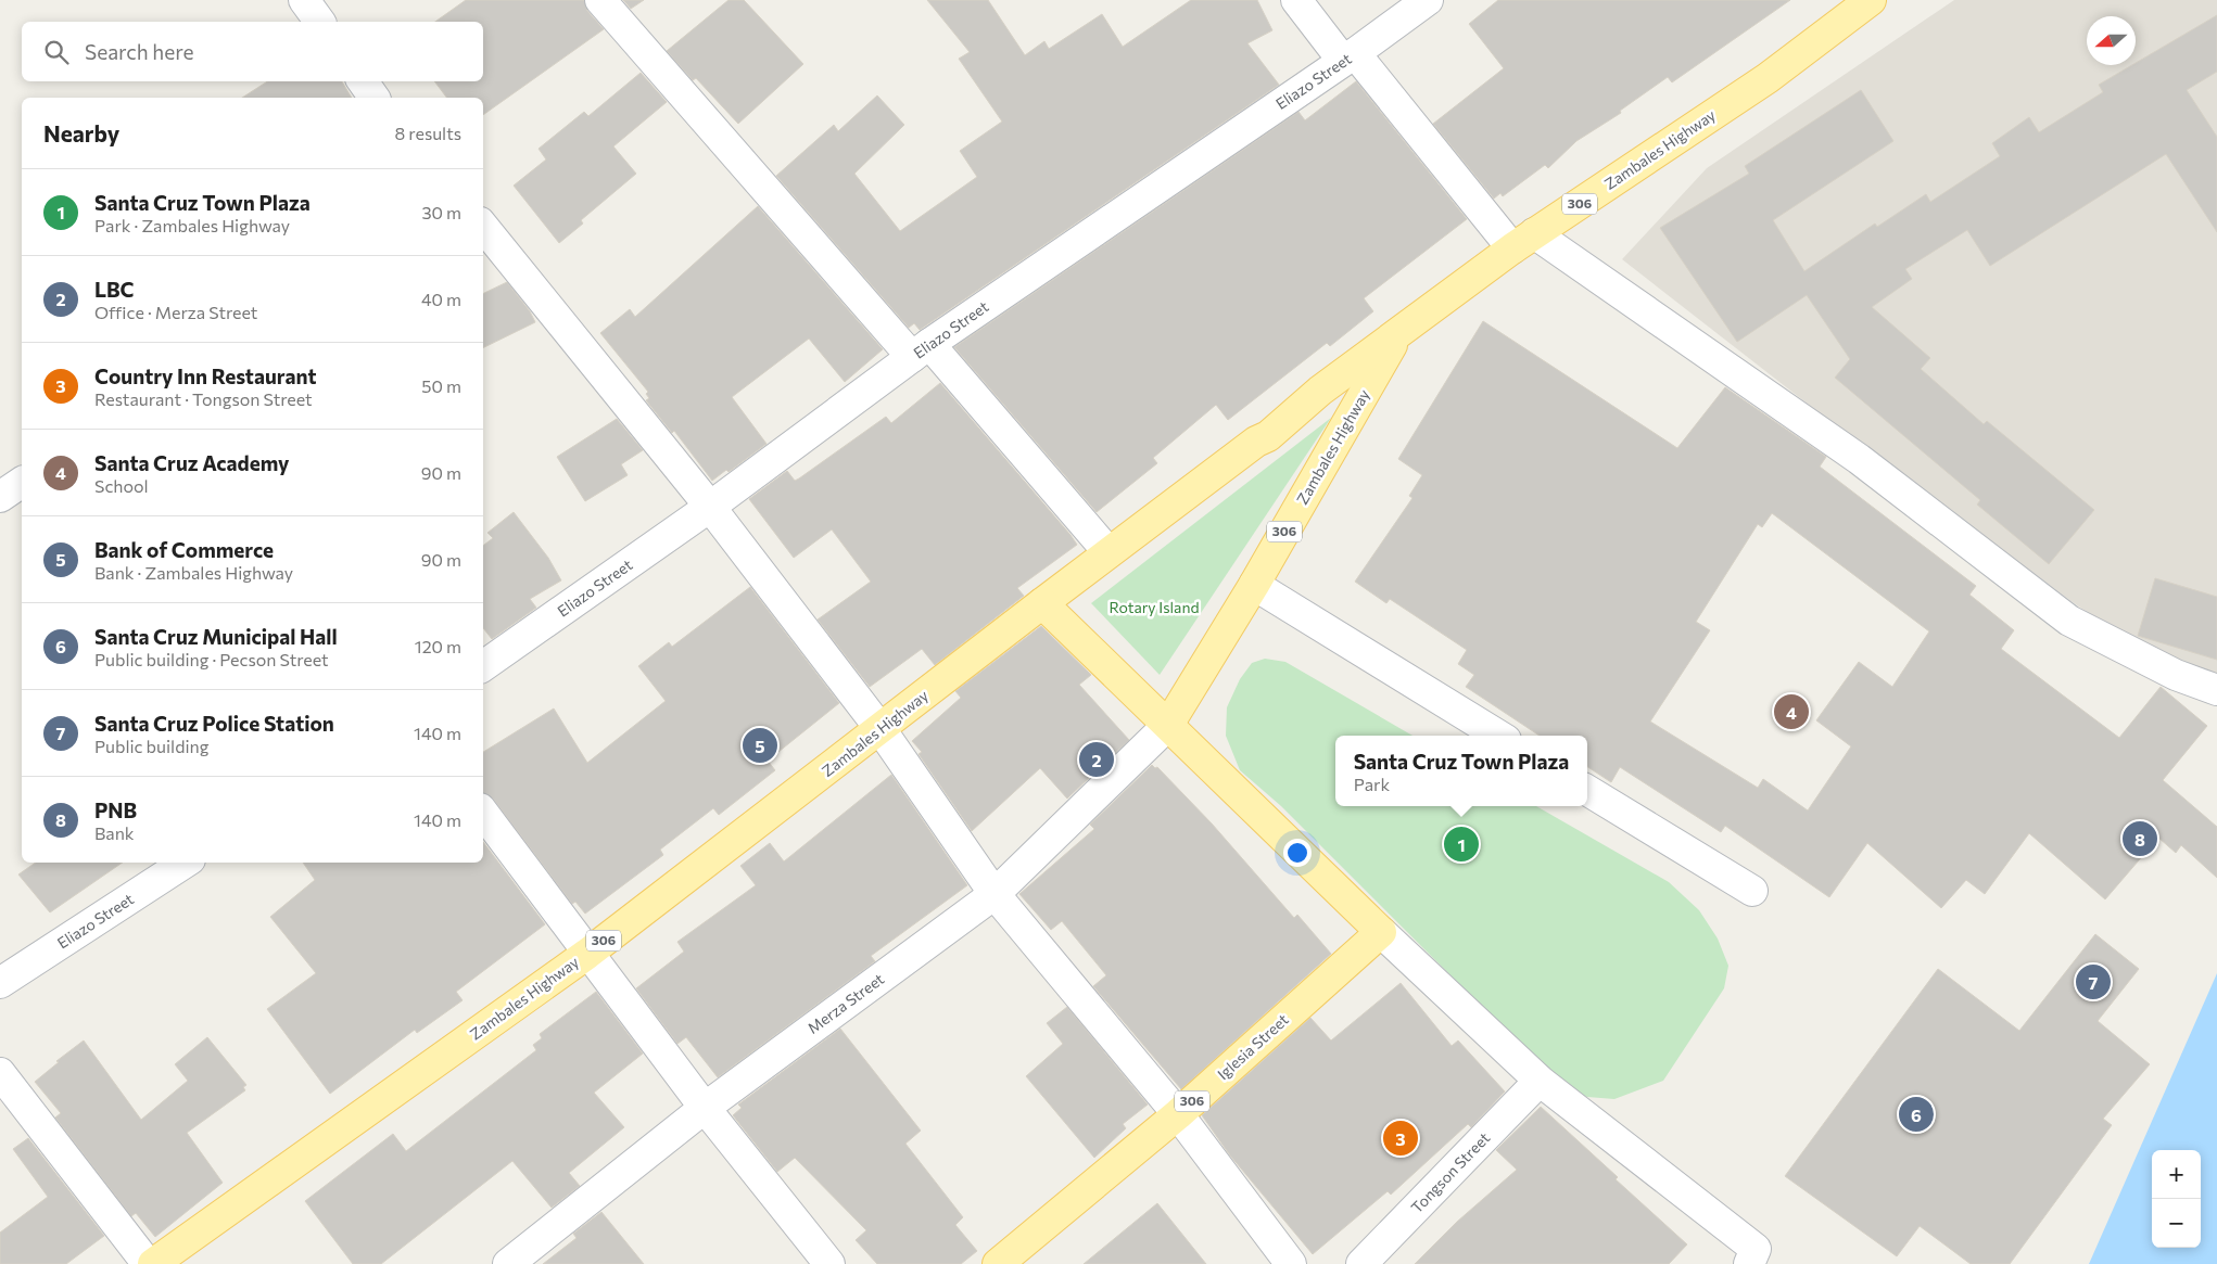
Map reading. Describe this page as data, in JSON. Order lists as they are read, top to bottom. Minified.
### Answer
{"streets":{"main road":["Zambales Highway","306","Iglesia Street"],"street":["Eliazo Street","Merza Street","Tongson Street"]},"crossings":[["Zambales Highway","Merza Street"]],"parks":["Rotary Island"],"north":"left","page":{"search":"Search here","heading":["Nearby","8 results"],"list":[{"mark":"1","name":"Santa Cruz Town Plaza","note":"Park · Zambales Highway","value":"30 m"},{"mark":"2","name":"LBC","note":"Office · Merza Street","value":"40 m"},{"mark":"3","name":"Country Inn Restaurant","note":"Restaurant · Tongson Street","value":"50 m"},{"mark":"4","name":"Santa Cruz Academy","note":"School","value":"90 m"},{"mark":"5","name":"Bank of Commerce","note":"Bank · Zambales Highway","value":"90 m"},{"mark":"6","name":"Santa Cruz Municipal Hall","note":"Public building · Pecson Street","value":"120 m"},{"mark":"7","name":"Santa Cruz Police Station","note":"Public building","value":"140 m"},{"mark":"8","name":"PNB","note":"Bank","value":"140 m"}],"pins":["4","5","2","8","1","7","6","3"],"popup":["Santa Cruz Town Plaza","Park"],"map_buttons":["+","−"]}}
